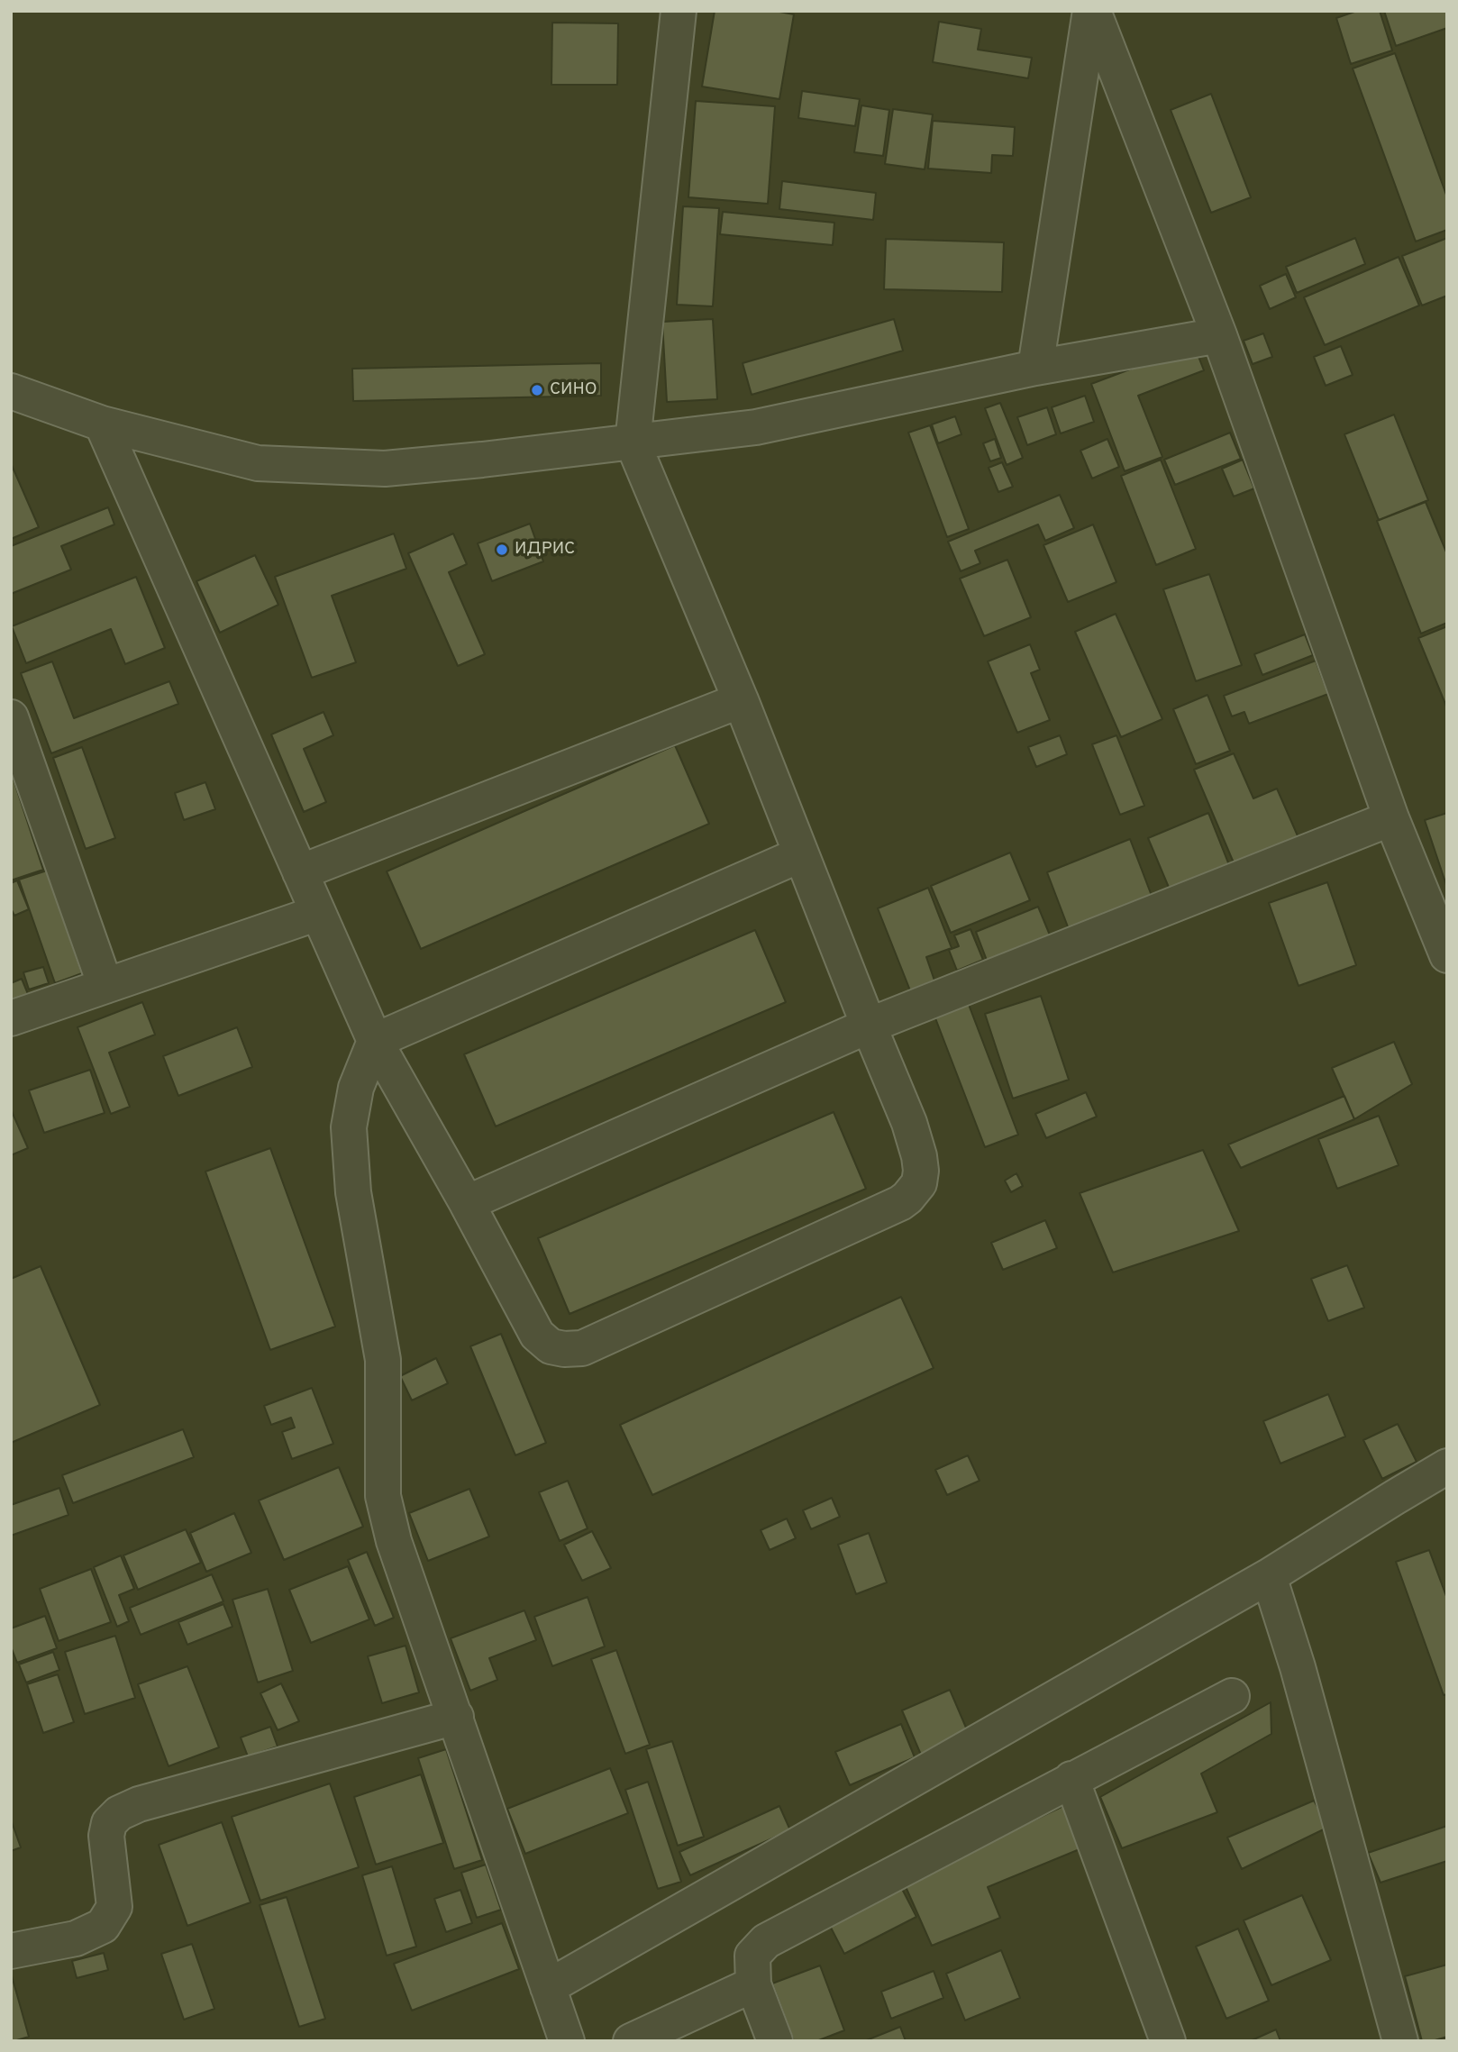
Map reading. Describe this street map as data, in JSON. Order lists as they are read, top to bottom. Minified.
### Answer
{"places":["СИНО","ИДРИС"]}
